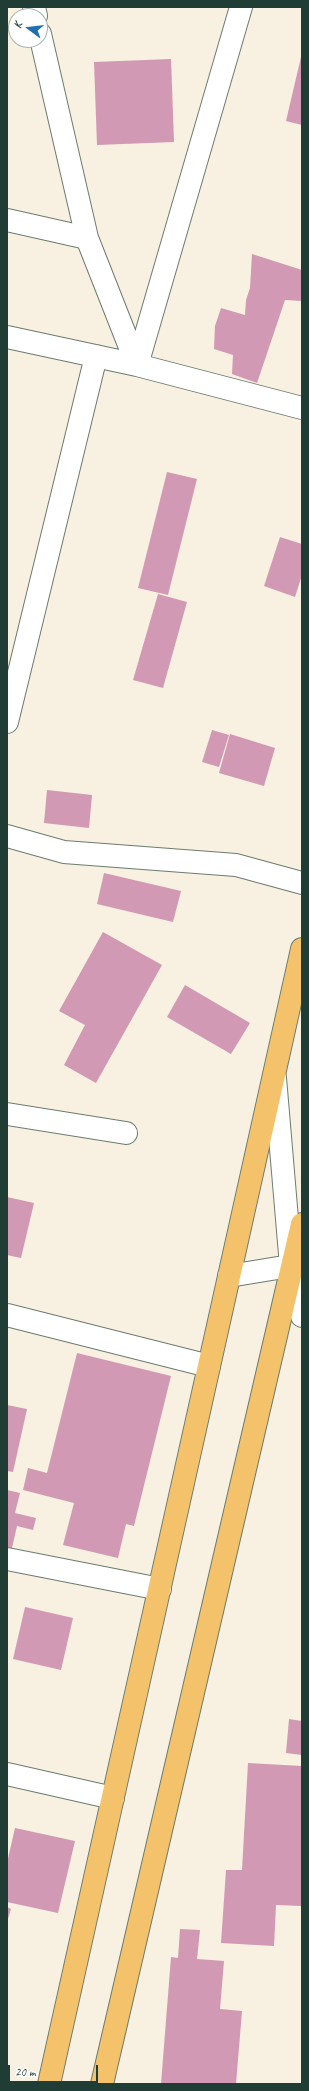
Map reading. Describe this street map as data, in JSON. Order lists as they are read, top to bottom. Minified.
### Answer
{"scale_bar":"20 m","north":"left"}
